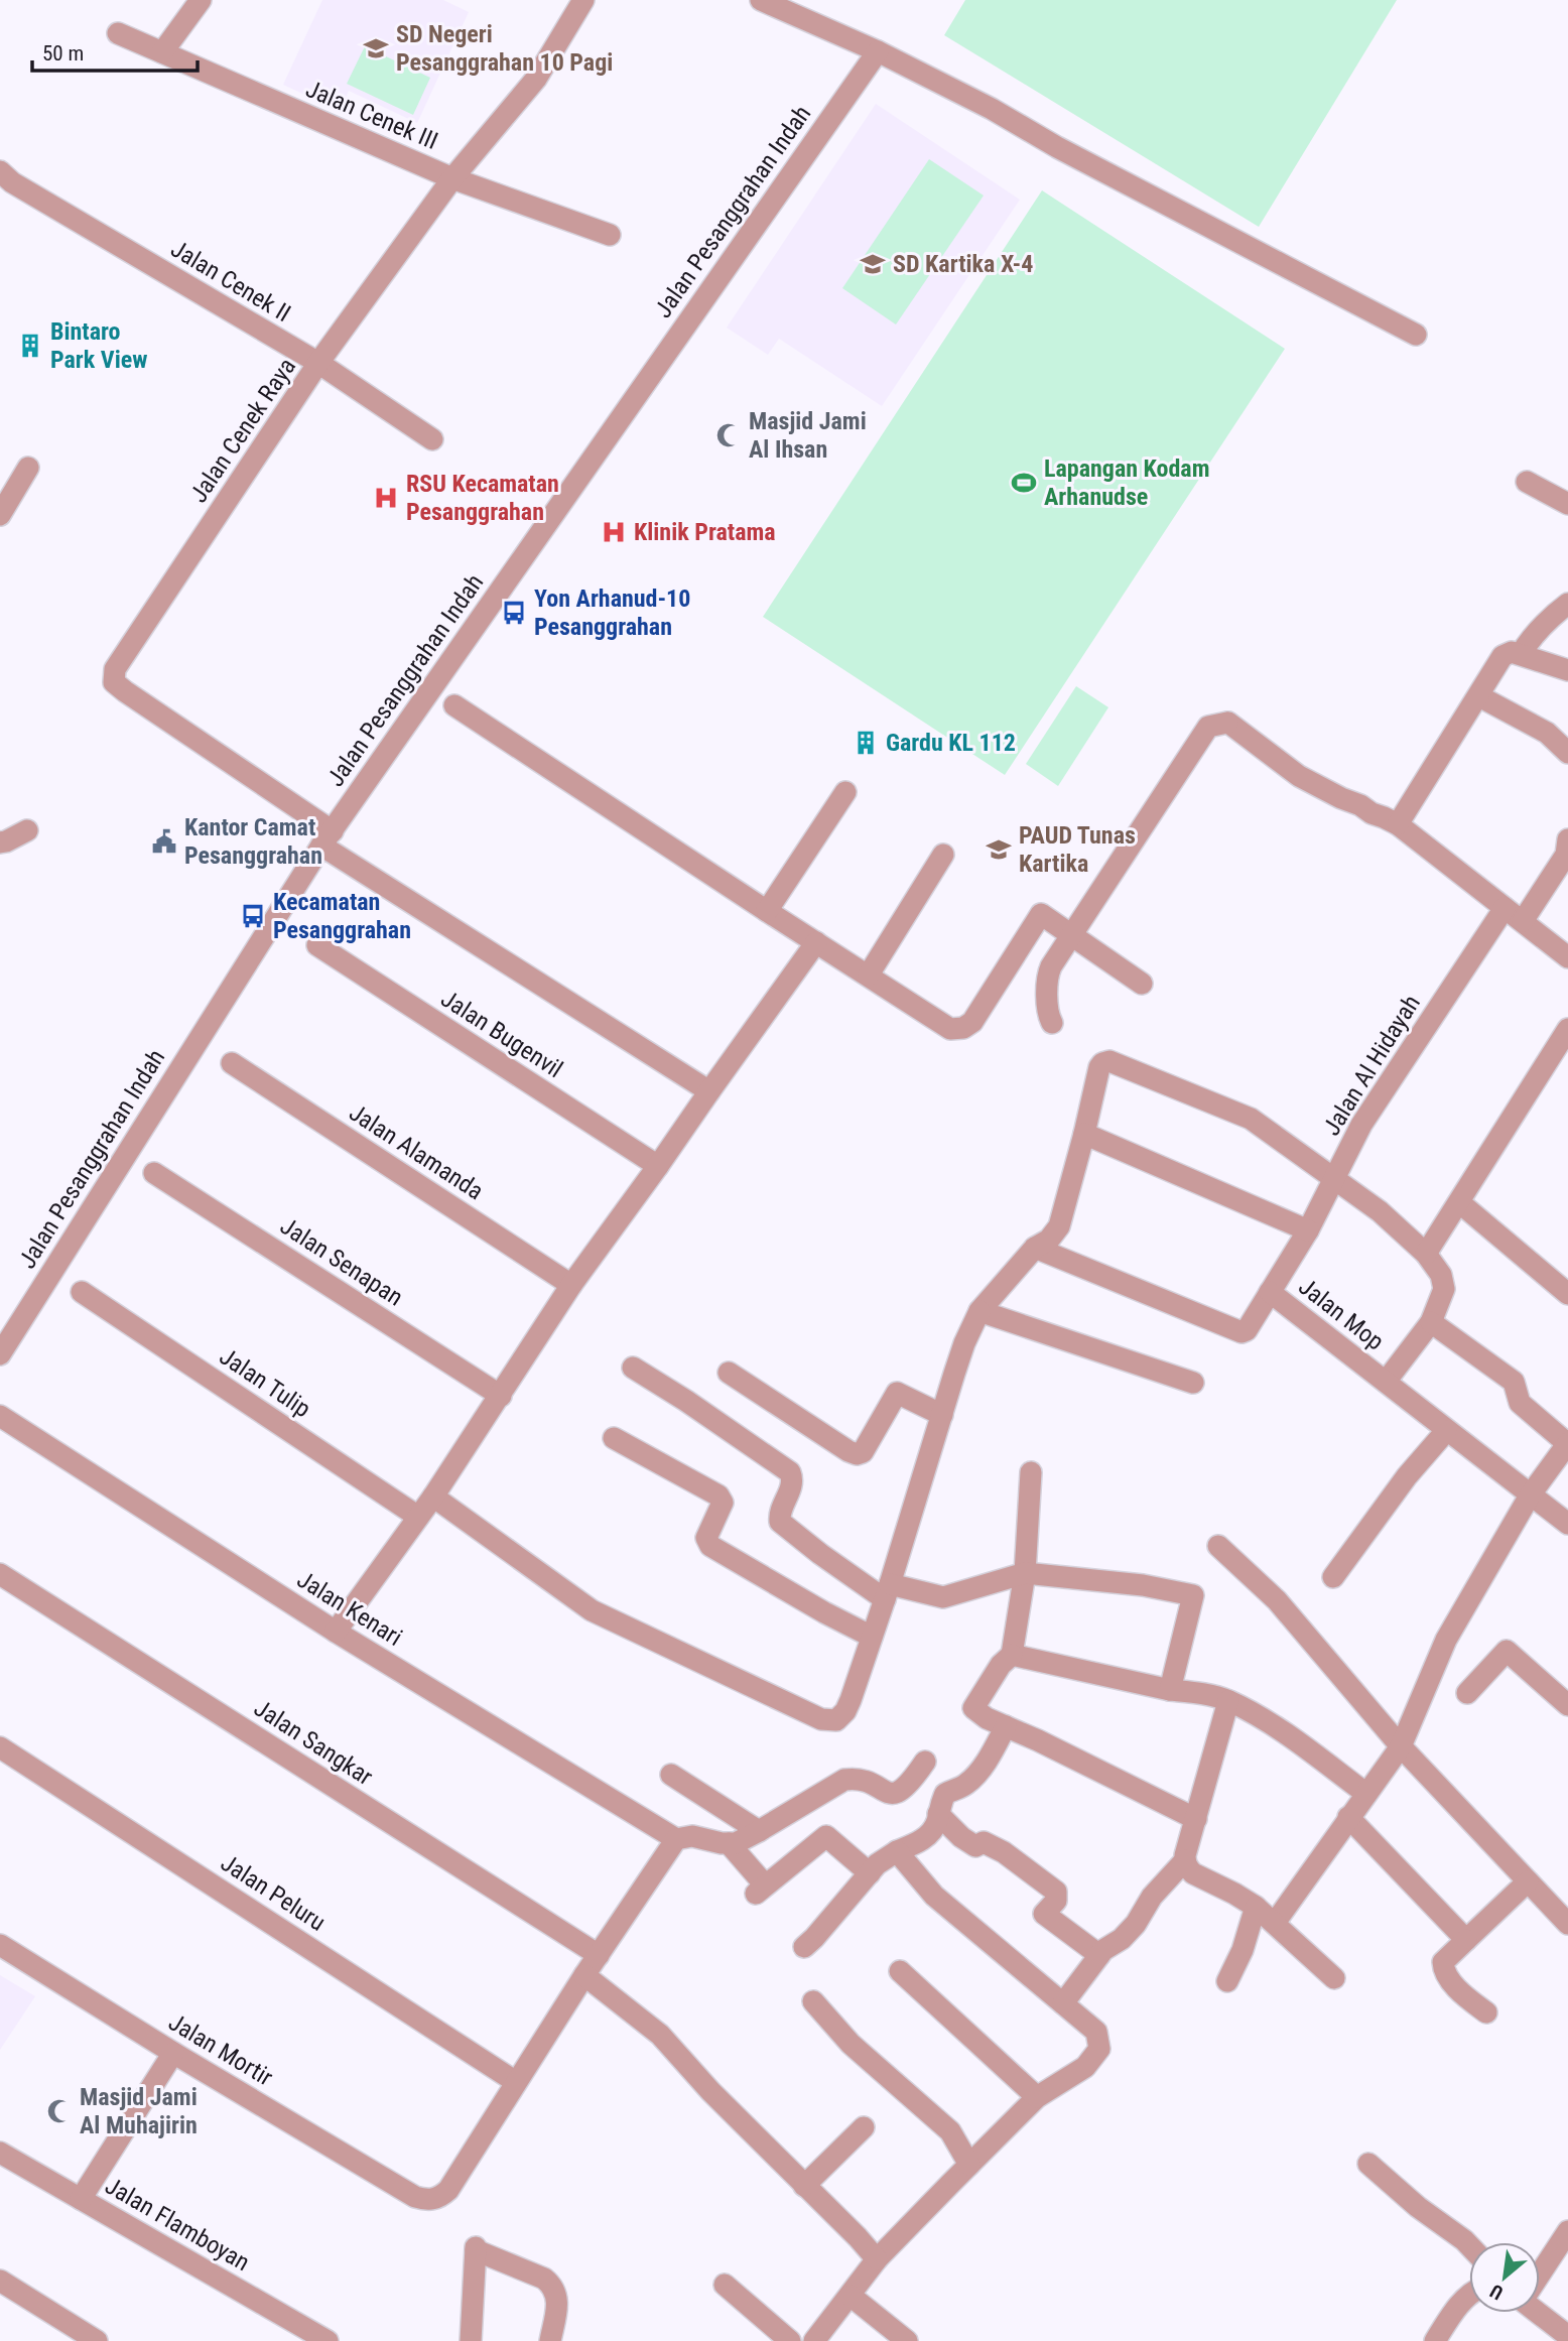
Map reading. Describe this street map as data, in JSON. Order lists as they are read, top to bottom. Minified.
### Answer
{"streets":{"street":["Jalan Cenek III","Jalan Pesanggrahan Indah","Jalan Cenek II","Jalan Cenek Raya","Jalan Bugenvil","Jalan Al Hidayah","Jalan Alamanda","Jalan Senapan","Jalan Mop","Jalan Tulip","Jalan Kenari","Jalan Sangkar","Jalan Peluru","Jalan Mortir","Jalan Flamboyan"]},"crossings":[["Jalan Cenek III","Jalan Cenek Raya"],["Jalan Pesanggrahan Indah","Jalan Cenek Raya"],["Jalan Cenek II","Jalan Cenek Raya"],["Jalan Al Hidayah","Jalan Mop"],["Jalan Peluru","Jalan Mortir"]],"places":{"school or university":["SD Negeri Pesanggrahan 10 Pagi","SD Kartika X-4","PAUD Tunas Kartika"],"building":["Bintaro Park View","Gardu KL 112"],"mosque":["Masjid Jami Al Ihsan","Masjid Jami Al Muhajirin"],"sports":["Lapangan Kodam Arhanudse"],"hospital":["RSU Kecamatan Pesanggrahan","Klinik Pratama"],"bus stop":["Yon Arhanud-10 Pesanggrahan","Kecamatan Pesanggrahan"],"public building":["Kantor Camat Pesanggrahan"]},"scale_bar":"50 m","north":"bottom left"}
